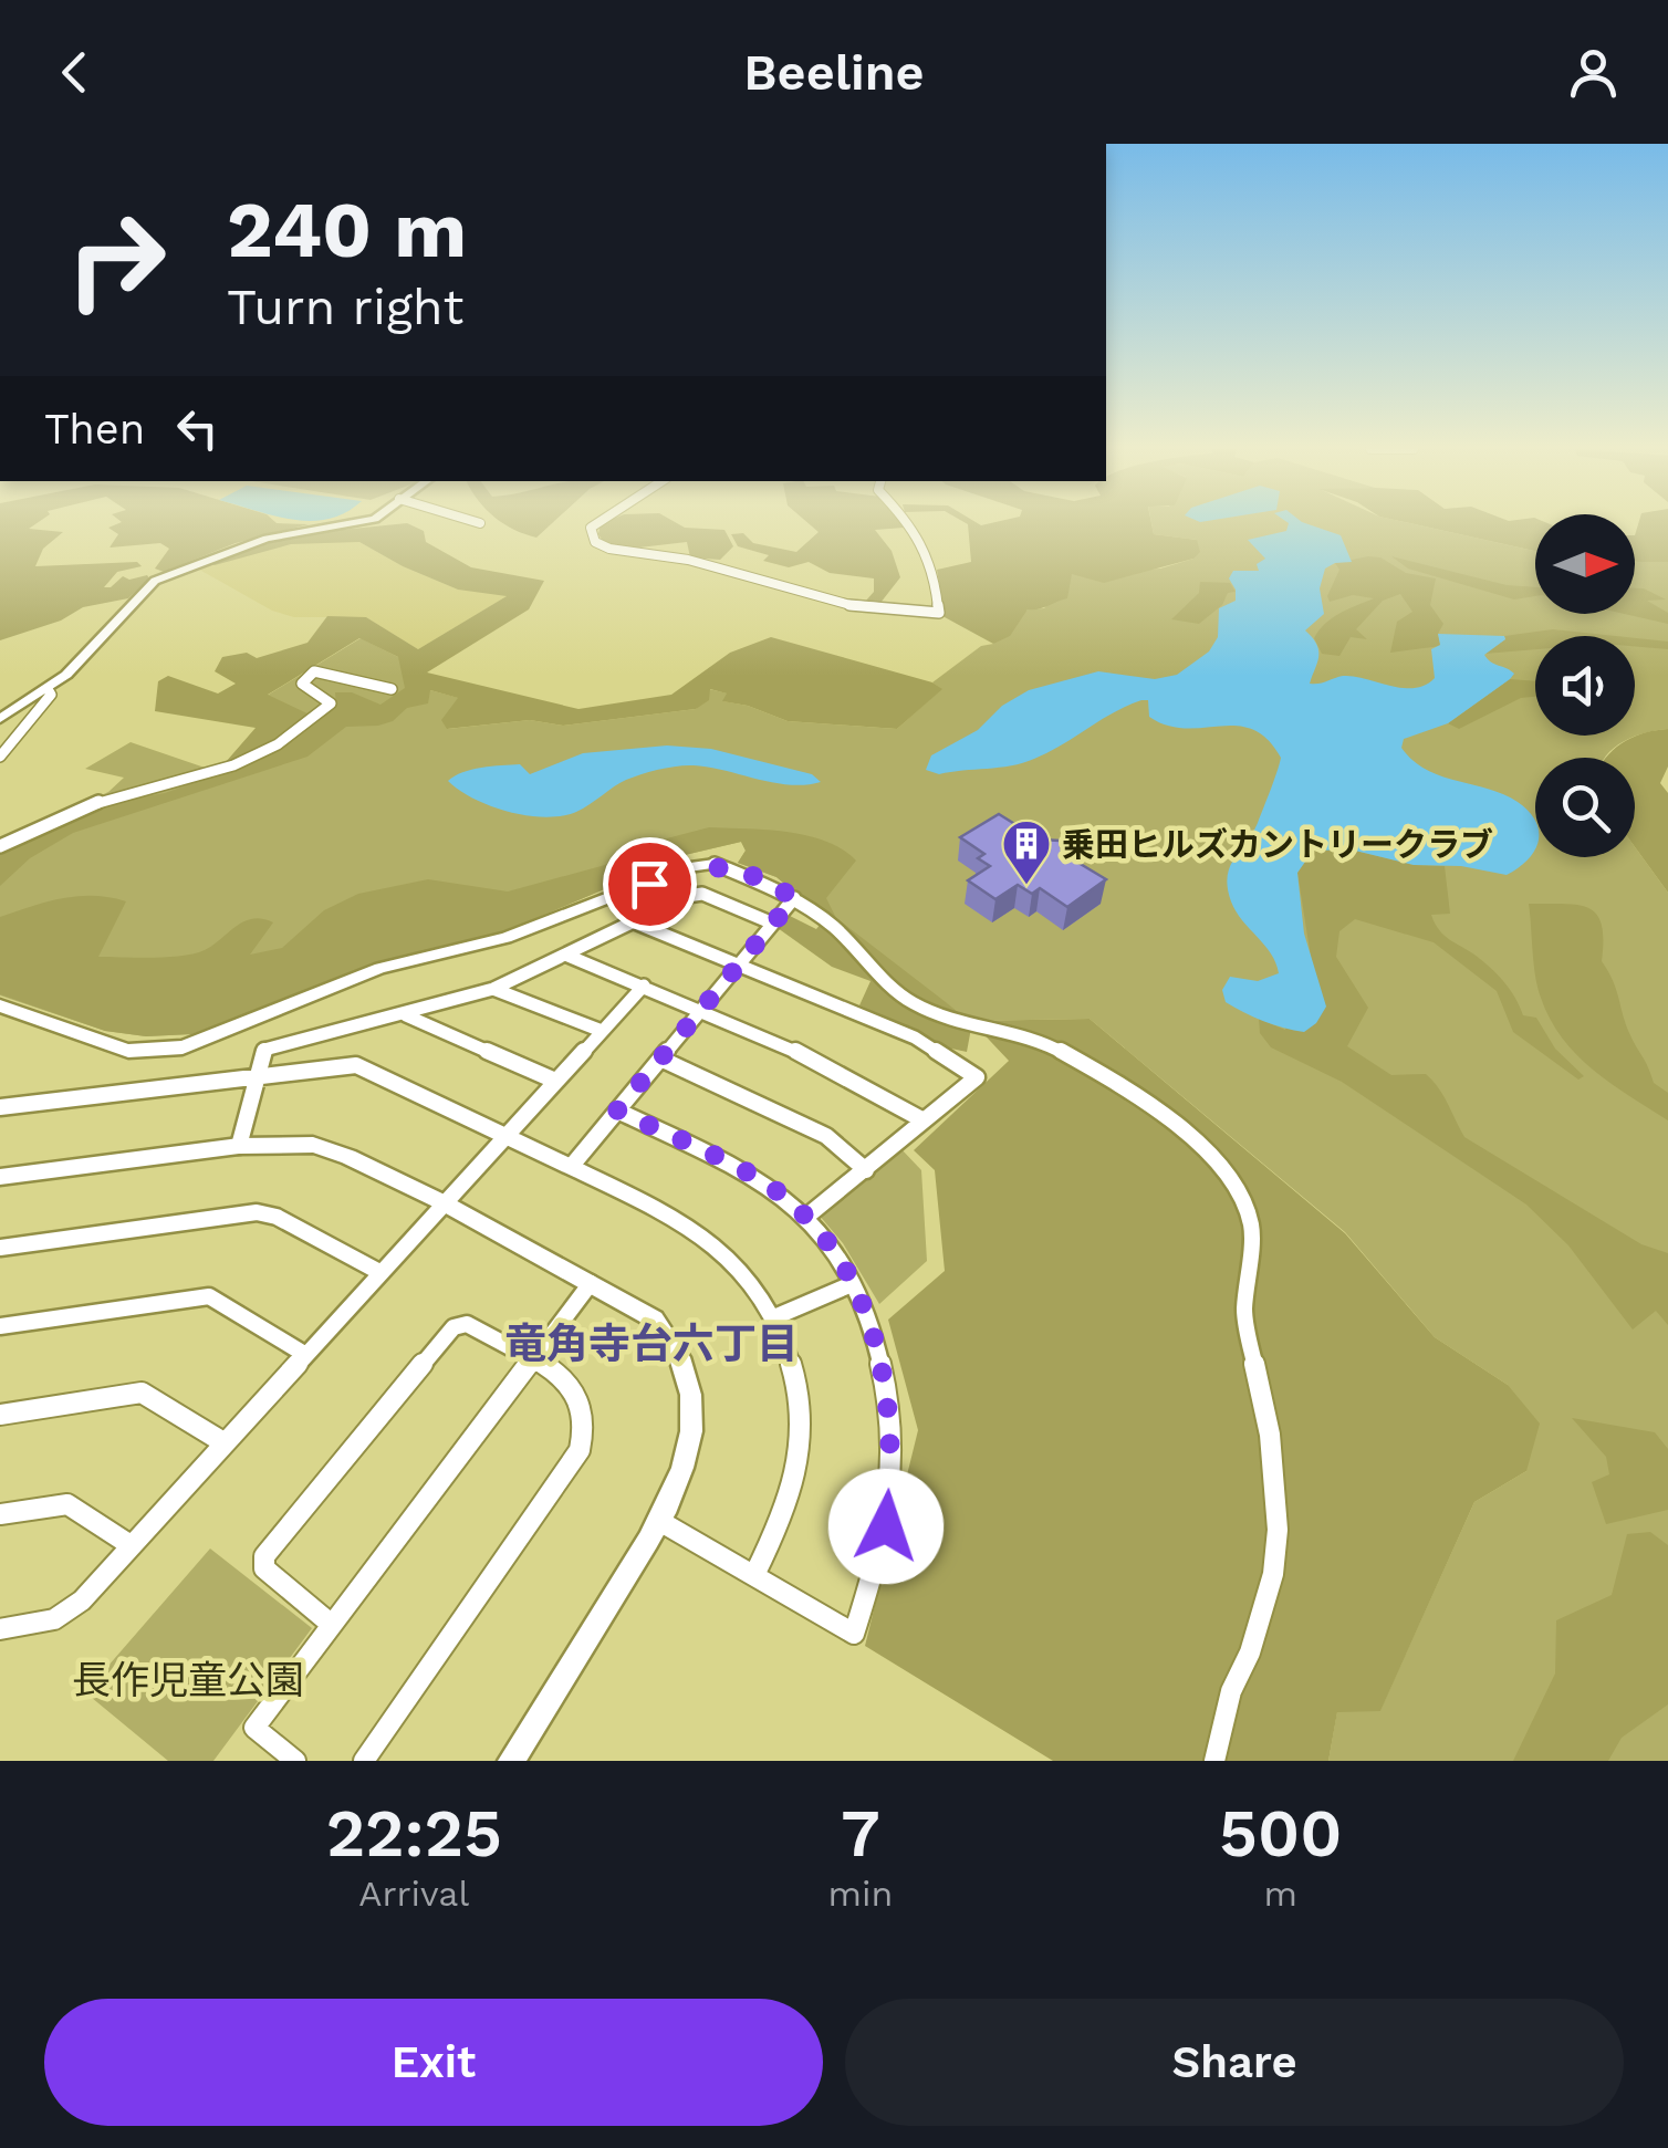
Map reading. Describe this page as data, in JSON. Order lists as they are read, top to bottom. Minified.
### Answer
{"districts":["竜角寺台六丁目"],"parks":["長作児童公園"],"places":{"building":["乗田ヒルズカントリークラブ"]},"north":"right","page":{"header":"Beeline","turn":["240 m","Turn right"],"then":"Then","eta":["22:25","Arrival","7","min","500","m"],"buttons":["Exit","Share"]}}
